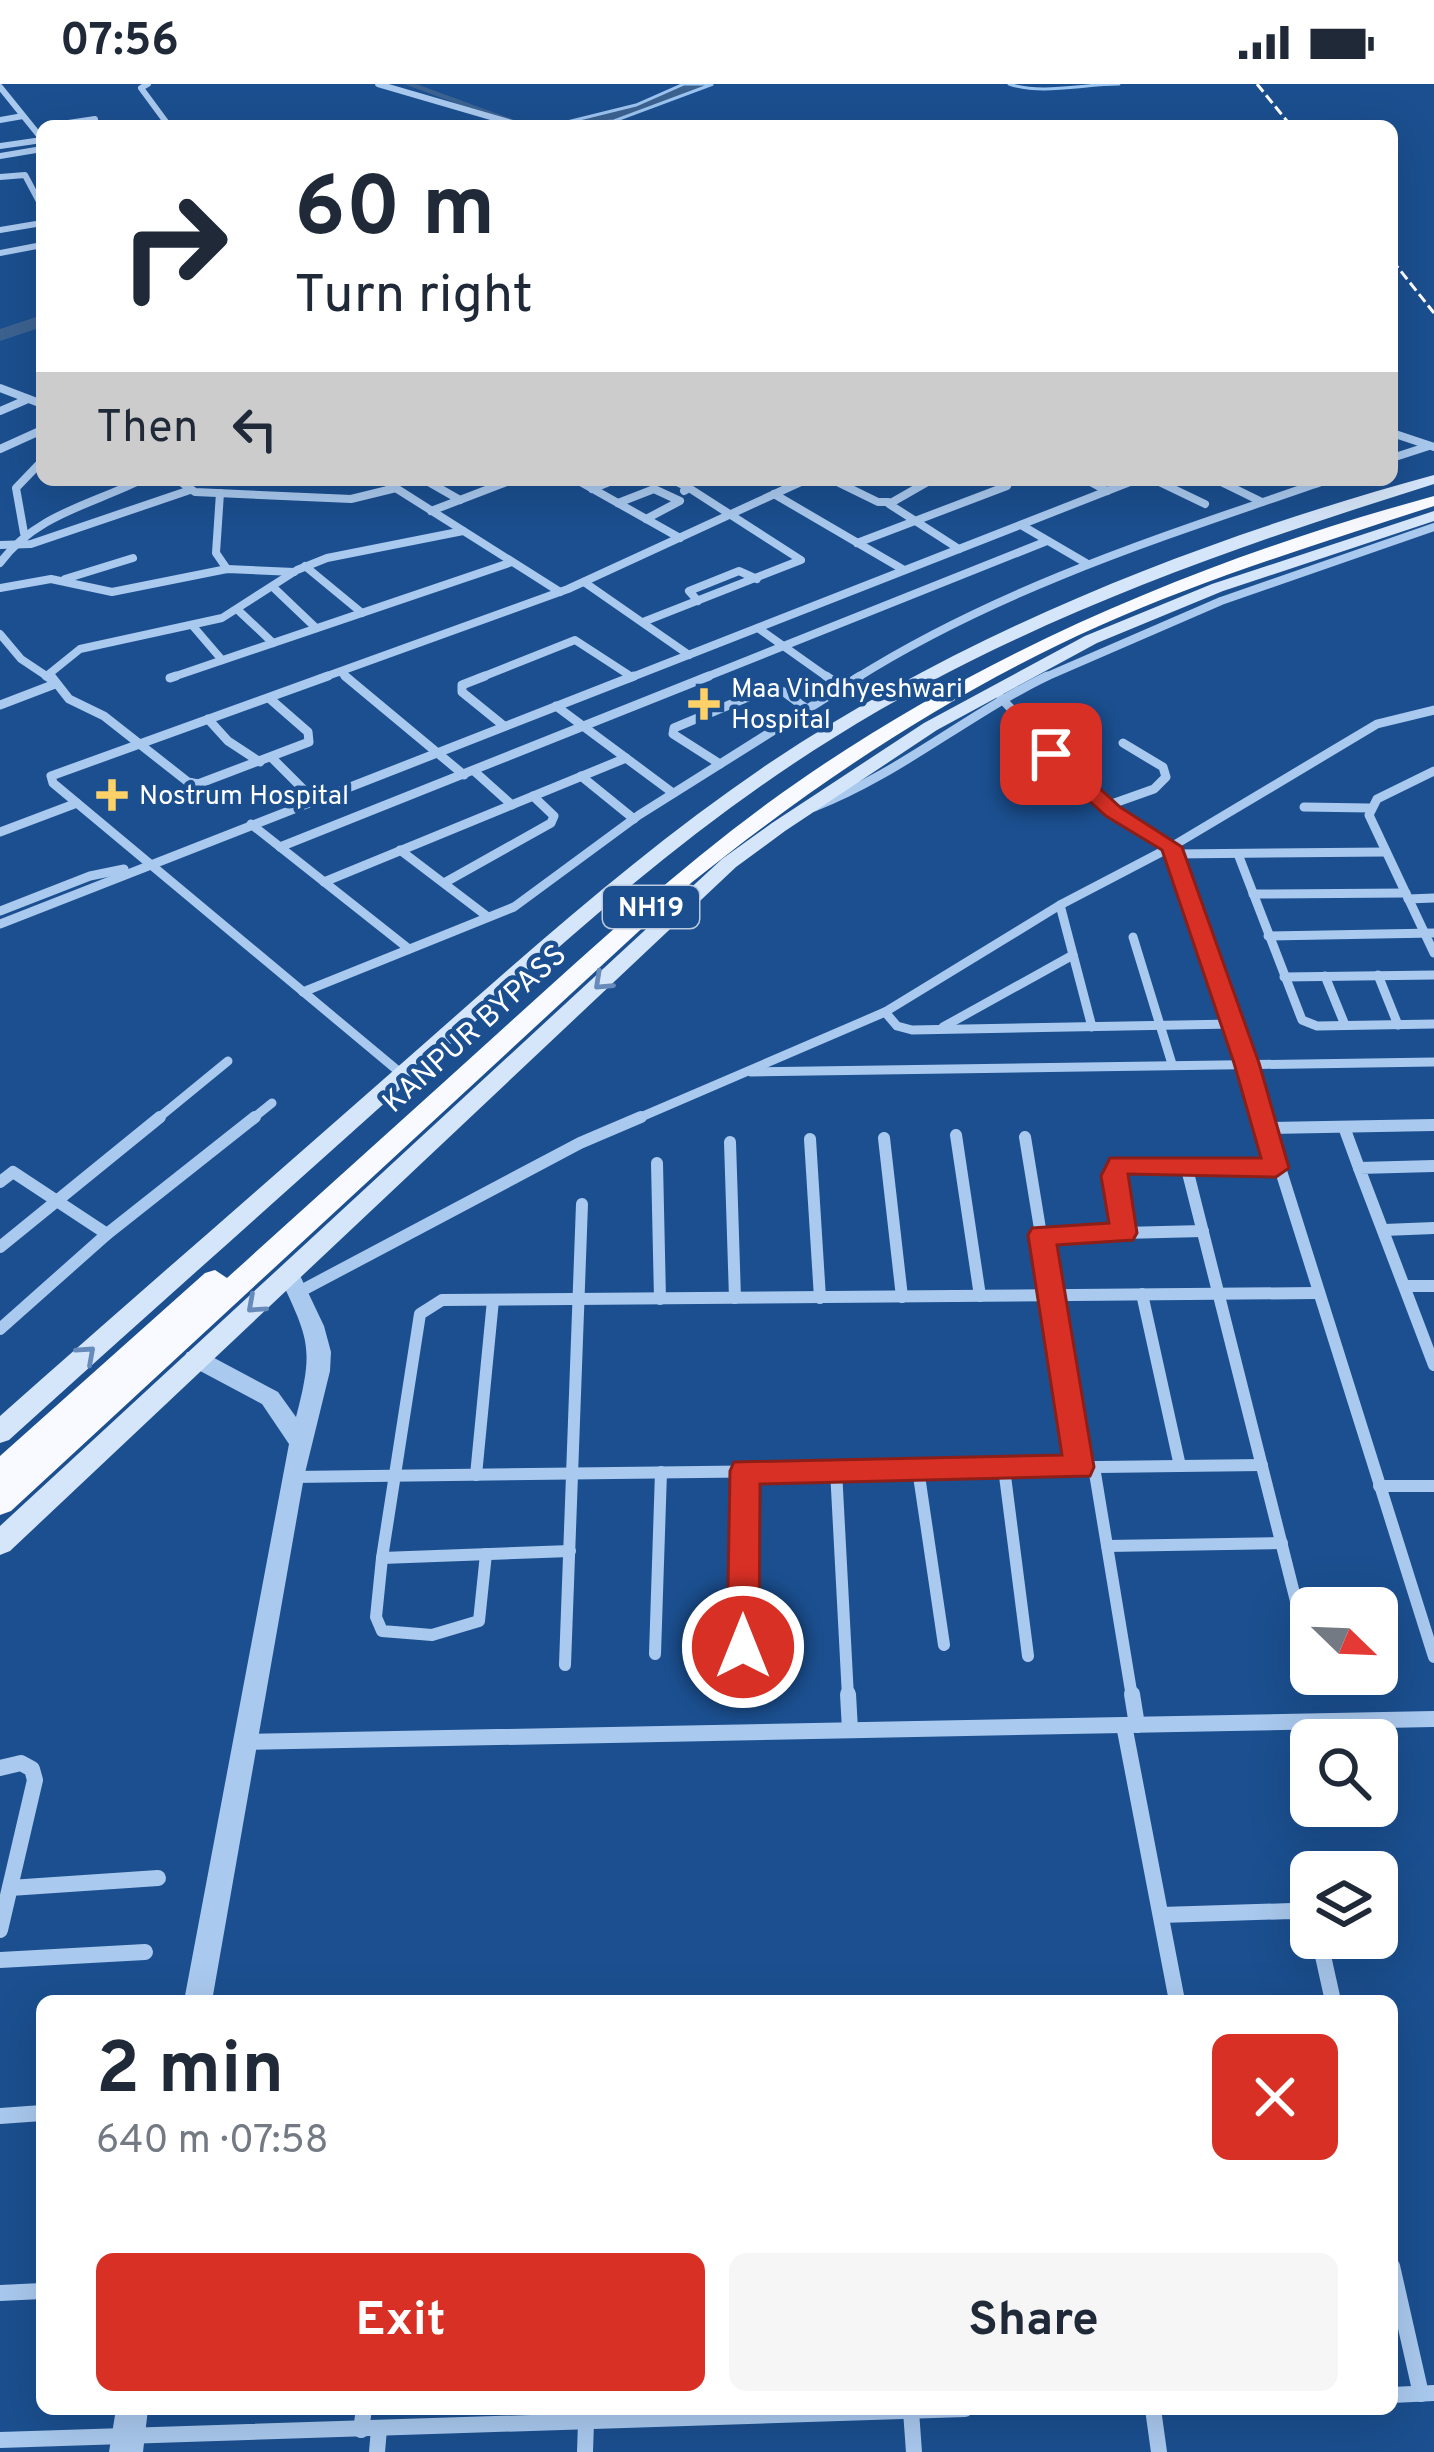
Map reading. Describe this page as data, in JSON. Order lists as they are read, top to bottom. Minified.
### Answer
{"streets":{"highway":["NH19","KANPUR BYPASS"]},"places":{"health":["Maa Vindhyeshwari Hospital","Nostrum Hospital"]},"north":"bottom right","page":{"status":"07:56","turn":["60 m","Turn right"],"then":"Then","heading":["2 min","640 m · 07:58"],"buttons":["Exit","Share"]}}
